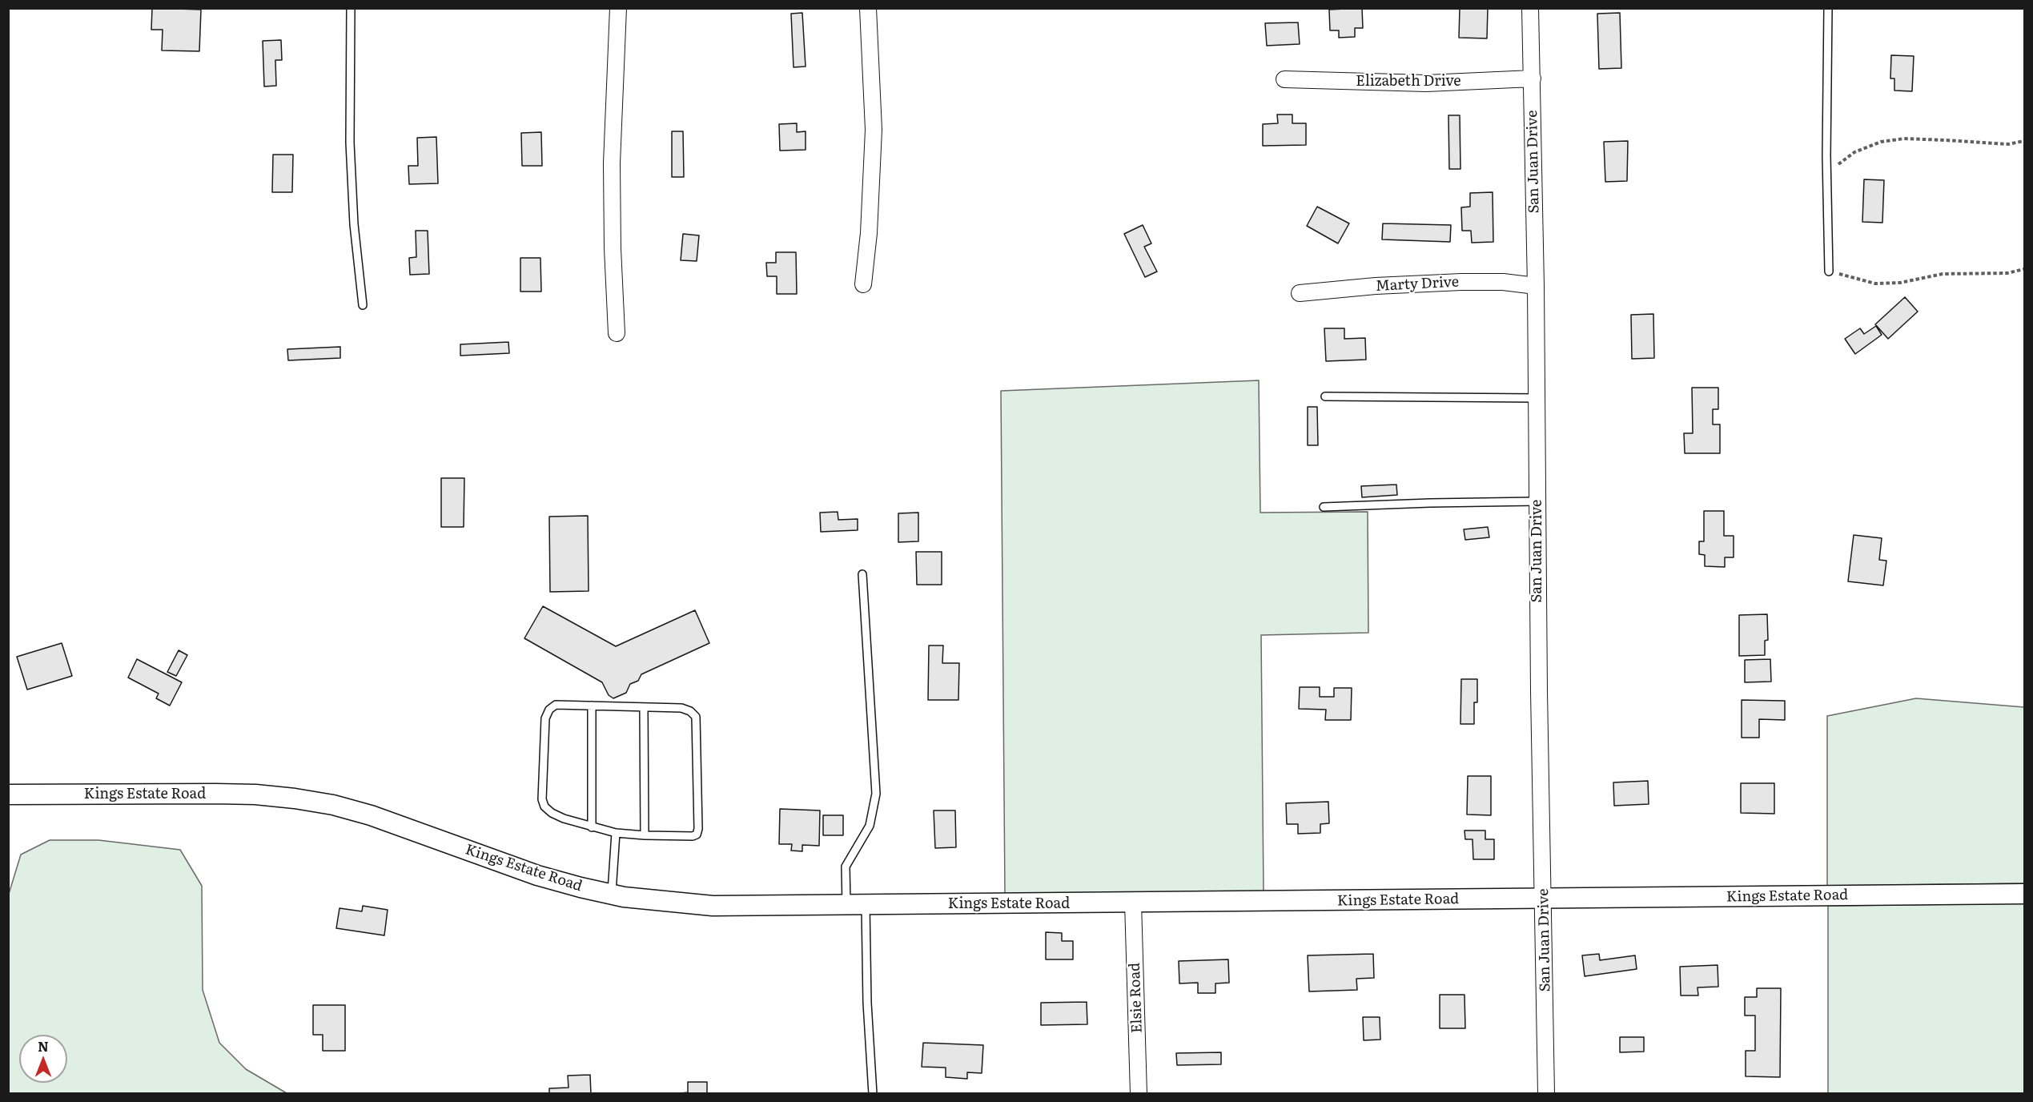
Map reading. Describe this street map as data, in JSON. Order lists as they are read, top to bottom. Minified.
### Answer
{"streets":{"street":["Elizabeth Drive","San Juan Drive","Marty Drive","Kings Estate Road","Elsie Road"]},"crossings":[["Elizabeth Drive","San Juan Drive"],["San Juan Drive","Marty Drive"],["San Juan Drive","Kings Estate Road"],["Kings Estate Road","Elsie Road"]],"north":"top"}
